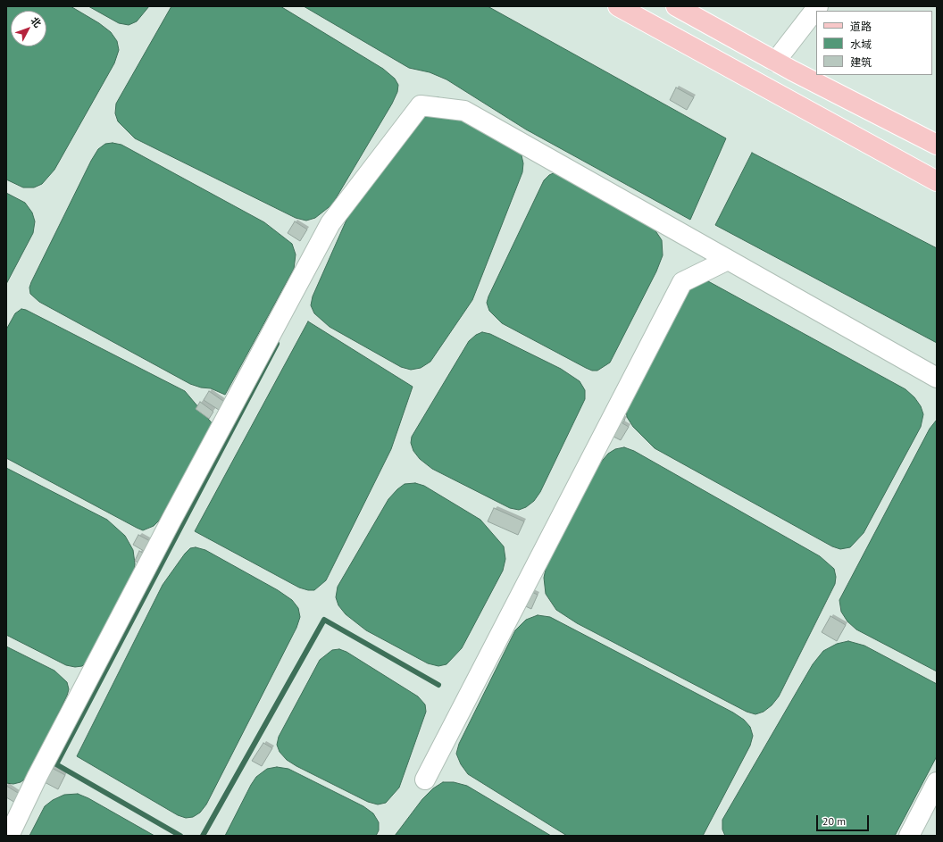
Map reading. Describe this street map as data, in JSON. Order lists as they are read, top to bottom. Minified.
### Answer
{"legend":["道路","水域","建筑"],"scale_bar":"20 m","north":"top right"}
